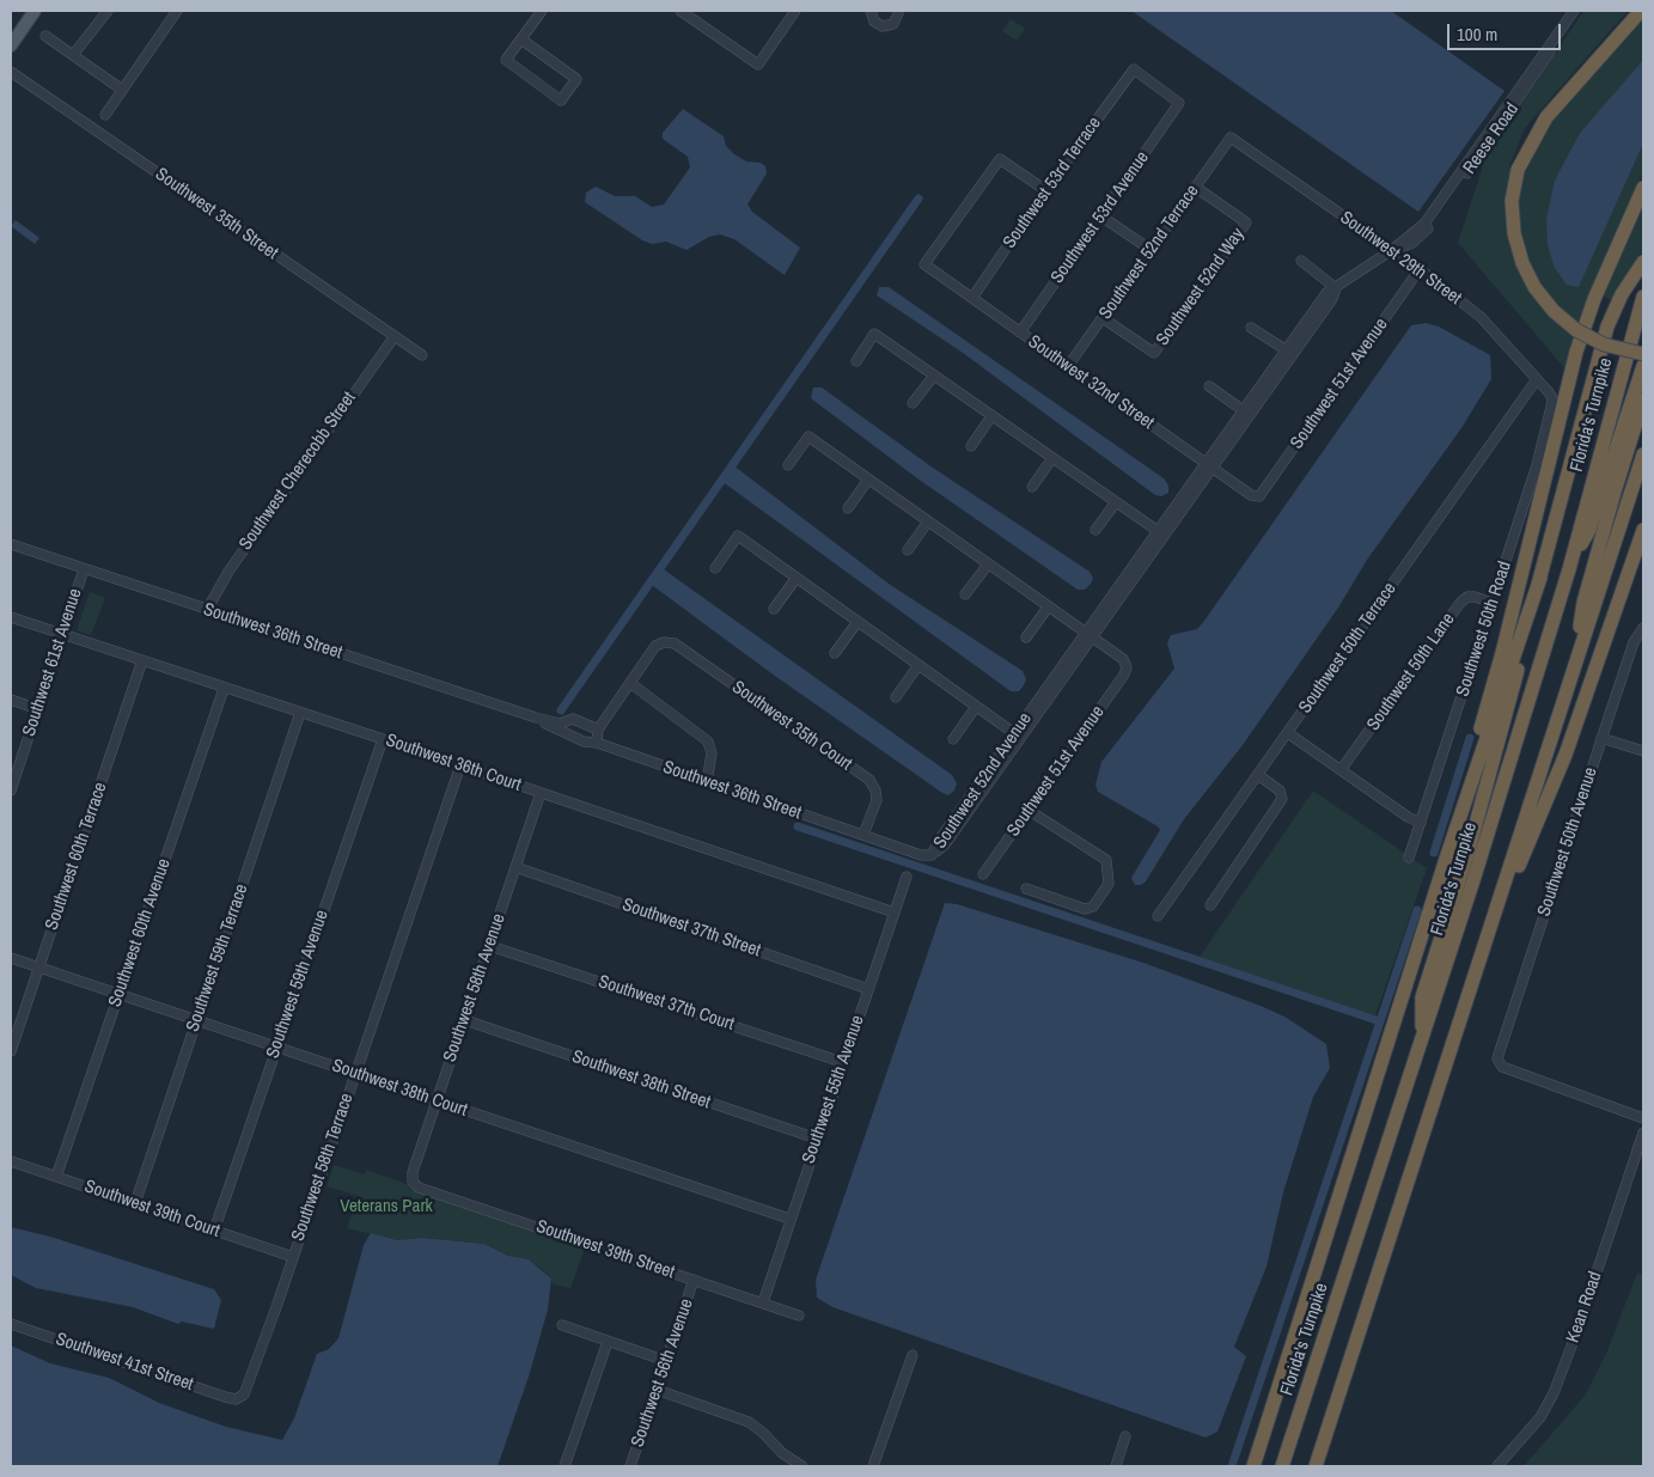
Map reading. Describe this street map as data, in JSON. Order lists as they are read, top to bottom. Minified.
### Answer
{"streets":{"highway":["Florida's Turnpike"],"street":["Reese Road","Southwest 53rd Terrace","Southwest 35th Street","Southwest 53rd Avenue","Southwest 52nd Terrace","Southwest 29th Street","Southwest 52nd Way","Southwest 32nd Street","Southwest 51st Avenue","Southwest Cherecobb Street","Southwest 50th Road","Southwest 36th Street","Southwest 50th Terrace","Southwest 61st Avenue","Southwest 50th Lane","Southwest 35th Court","Southwest 36th Court","Southwest 52nd Avenue","Southwest 50th Avenue","Southwest 60th Terrace","Southwest 37th Street","Southwest 60th Avenue","Southwest 59th Terrace","Southwest 59th Avenue","Southwest 58th Avenue","Southwest 37th Court","Southwest 38th Street","Southwest 38th Court","Southwest 55th Avenue","Southwest 58th Terrace","Southwest 39th Court","Southwest 39th Street","Kean Road","Southwest 41st Street","Southwest 56th Avenue"]},"crossings":[["Reese Road","Southwest 29th Street"],["Reese Road","Southwest 52nd Avenue"],["Southwest 53rd Terrace","Southwest 53rd Avenue"],["Southwest 53rd Terrace","Southwest 32nd Street"],["Southwest 35th Street","Southwest Cherecobb Street"],["Southwest 53rd Avenue","Southwest 32nd Street"],["Southwest 52nd Terrace","Southwest 29th Street"],["Southwest 52nd Terrace","Southwest 52nd Way"],["Southwest 52nd Terrace","Southwest 32nd Street"],["Southwest 29th Street","Southwest 51st Avenue"],["Southwest 29th Street","Southwest 50th Road"],["Southwest 29th Street","Southwest 50th Terrace"],["Southwest 29th Street","Southwest 52nd Avenue"],["Southwest 32nd Street","Southwest 51st Avenue"],["Southwest 32nd Street","Southwest 52nd Avenue"],["Southwest 51st Avenue","Southwest 52nd Avenue"],["Southwest Cherecobb Street","Southwest 36th Street"],["Southwest 50th Road","Southwest 50th Lane"],["Southwest 36th Street","Southwest 61st Avenue"],["Southwest 36th Street","Southwest 35th Court"],["Southwest 36th Street","Southwest 52nd Avenue"],["Southwest 61st Avenue","Southwest 36th Court"],["Southwest 36th Court","Southwest 60th Terrace"],["Southwest 36th Court","Southwest 60th Avenue"],["Southwest 36th Court","Southwest 59th Terrace"],["Southwest 36th Court","Southwest 59th Avenue"],["Southwest 36th Court","Southwest 58th Avenue"],["Southwest 36th Court","Southwest 55th Avenue"],["Southwest 36th Court","Southwest 58th Terrace"],["Southwest 60th Terrace","Southwest 38th Court"],["Southwest 37th Street","Southwest 58th Avenue"],["Southwest 37th Street","Southwest 55th Avenue"],["Southwest 60th Avenue","Southwest 38th Court"],["Southwest 60th Avenue","Southwest 39th Court"],["Southwest 59th Terrace","Southwest 38th Court"],["Southwest 59th Terrace","Southwest 39th Court"],["Southwest 59th Avenue","Southwest 38th Court"],["Southwest 59th Avenue","Southwest 39th Court"],["Southwest 58th Avenue","Southwest 37th Court"],["Southwest 58th Avenue","Southwest 38th Street"],["Southwest 58th Avenue","Southwest 38th Court"],["Southwest 58th Avenue","Southwest 39th Street"],["Southwest 37th Court","Southwest 55th Avenue"],["Southwest 38th Street","Southwest 55th Avenue"],["Southwest 38th Court","Southwest 55th Avenue"],["Southwest 38th Court","Southwest 58th Terrace"],["Southwest 55th Avenue","Southwest 39th Street"],["Southwest 58th Terrace","Southwest 39th Court"],["Southwest 58th Terrace","Southwest 41st Street"],["Southwest 39th Street","Southwest 56th Avenue"]],"parks":["Veterans Park"],"scale_bar":"100 m"}
